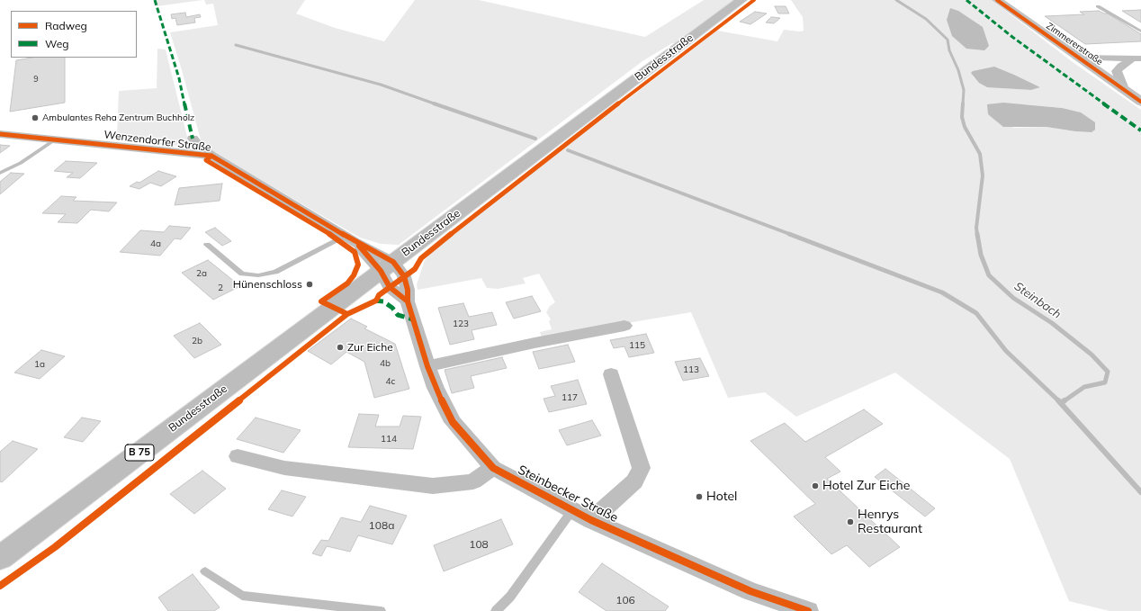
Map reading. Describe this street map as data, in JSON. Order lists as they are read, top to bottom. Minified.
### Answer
{"streets":{"main road":["Bundesstraße","B 75"],"street":["Zimmererstraße","Wenzendorfer Straße","Steinbecker Straße"]},"crossings":[["Bundesstraße","Wenzendorfer Straße"],["Bundesstraße","Steinbecker Straße"],["Wenzendorfer Straße","Steinbecker Straße"]],"water":["Steinbach"],"places":["Ambulantes Reha Zentrum Buchholz","Hünenschloss","Zur Eiche","Hotel Zur Eiche","Hotel","Henrys Restaurant"],"house_numbers":["9","4a","2a","2","123","2b","115","4b","1a","113","4c","117","114","108a","108","106"],"legend":["Radweg","Weg"]}
